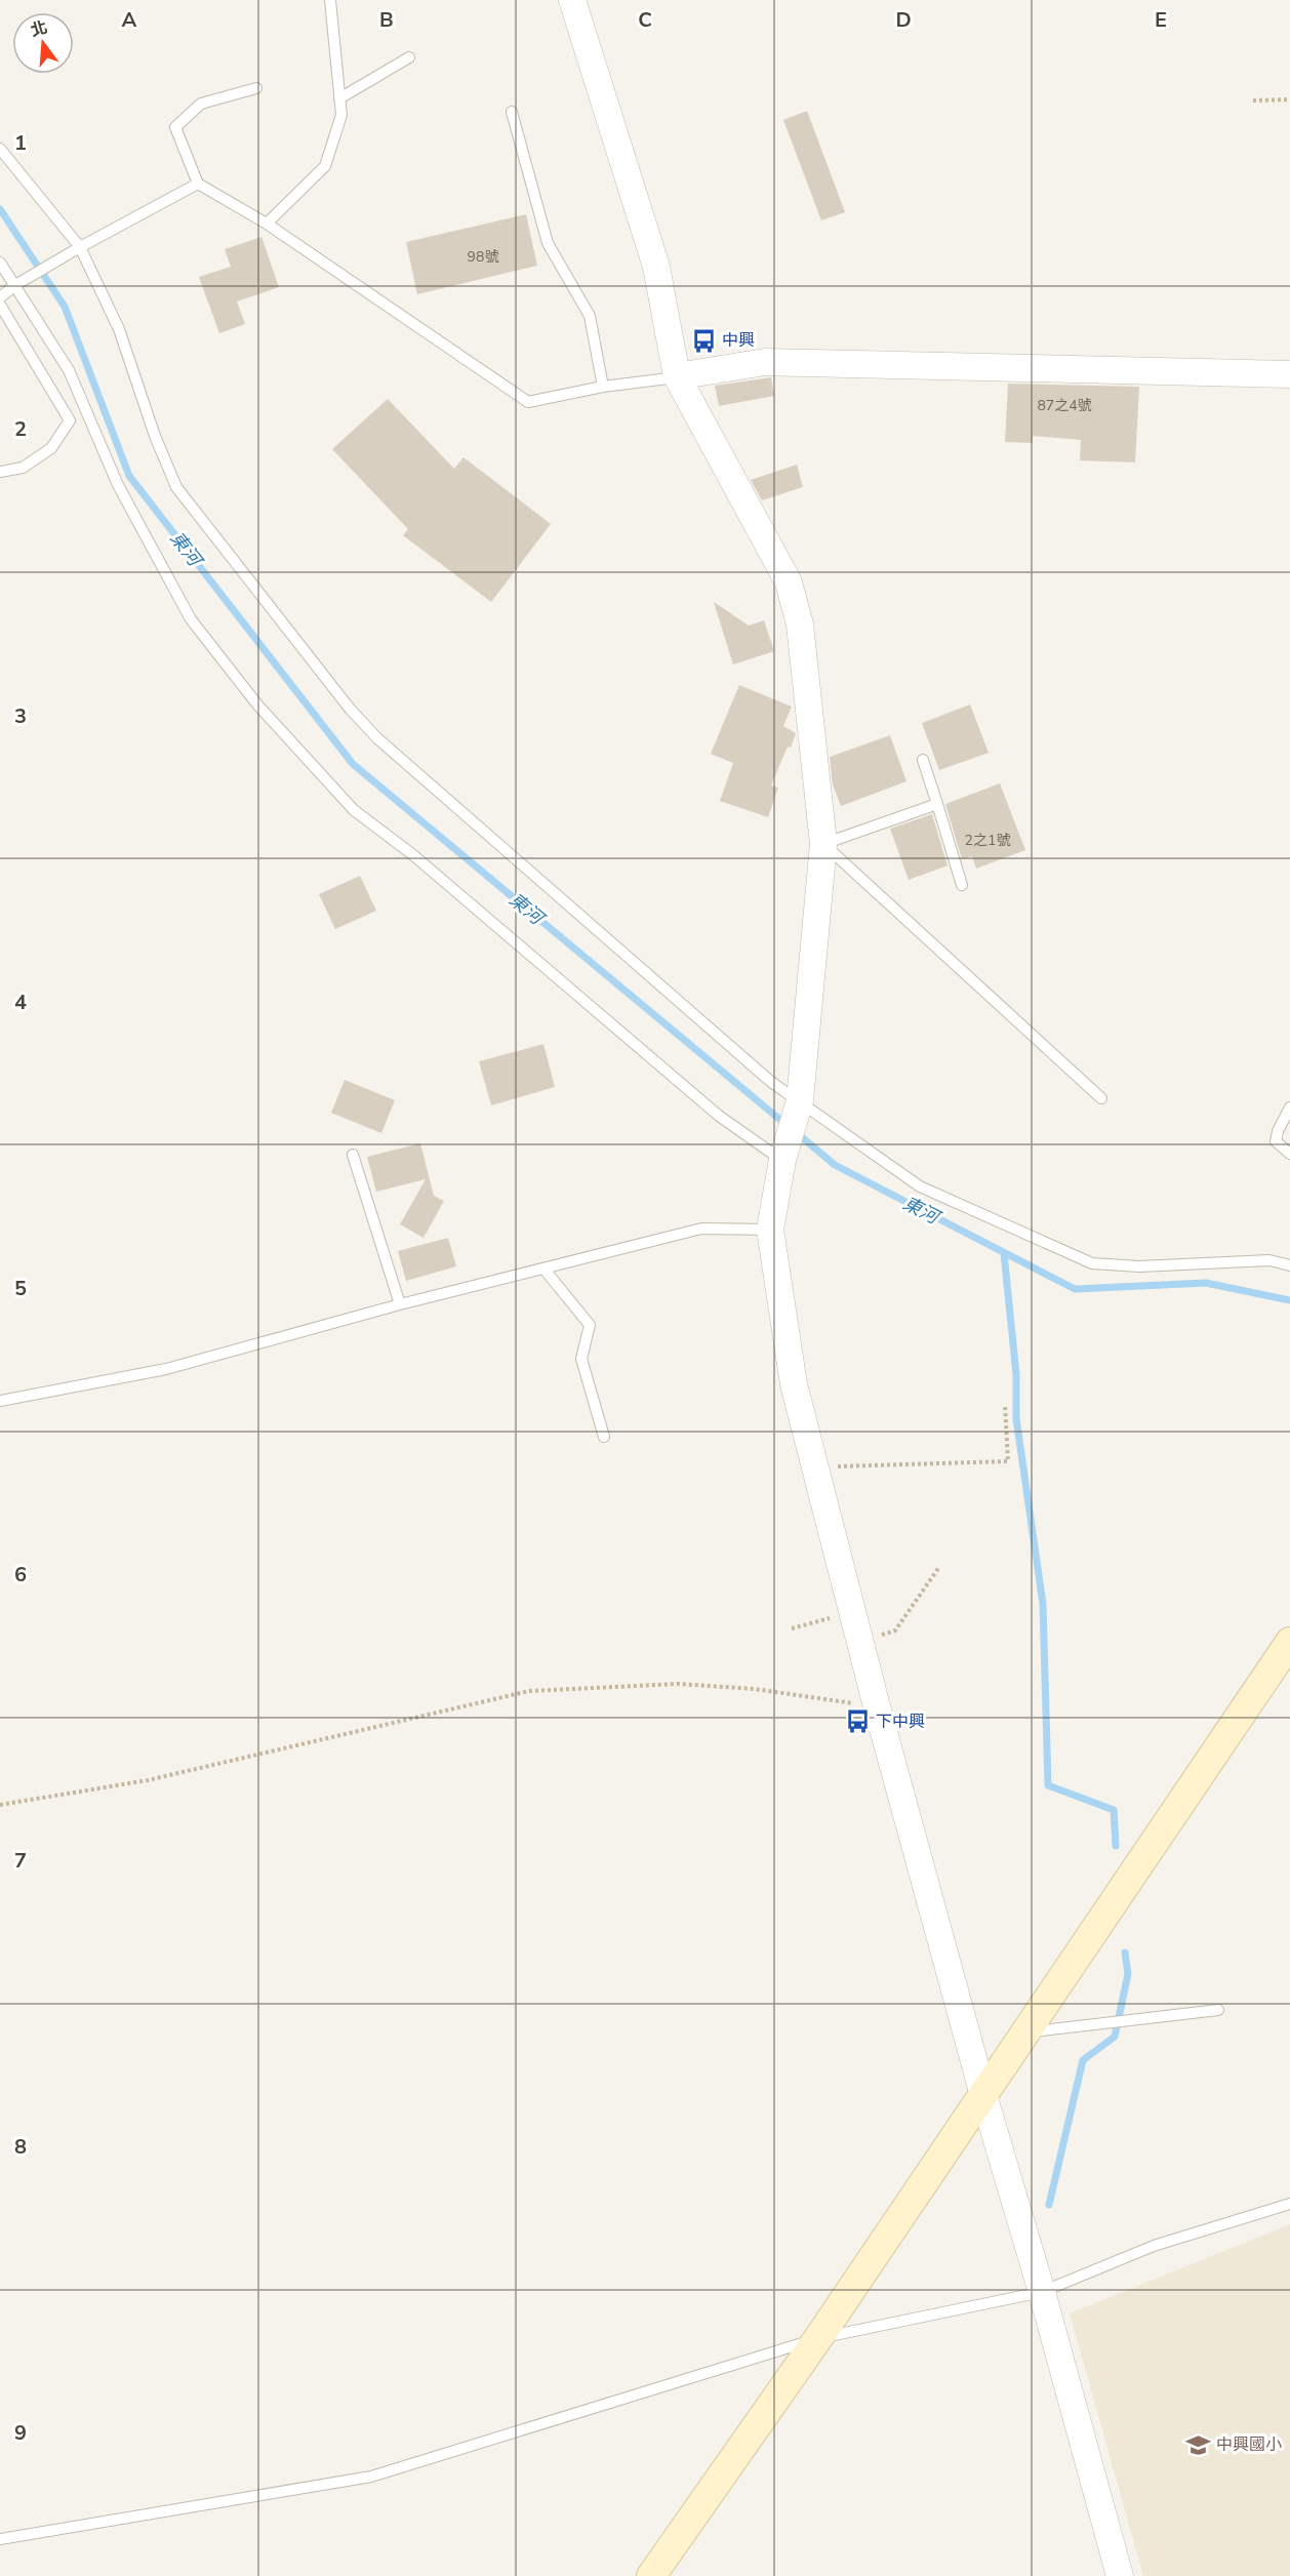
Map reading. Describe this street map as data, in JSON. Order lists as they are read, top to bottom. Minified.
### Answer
{"water":["東河"],"places":{"bus stop":["中興","下中興"],"school or university":["中興國小"]},"house_numbers":["98號","87之4號","2之1號"],"north":"top","grid":{"columns":["A","B","C","D","E"],"rows":["1","2","3","4","5","6","7","8","9"]}}
